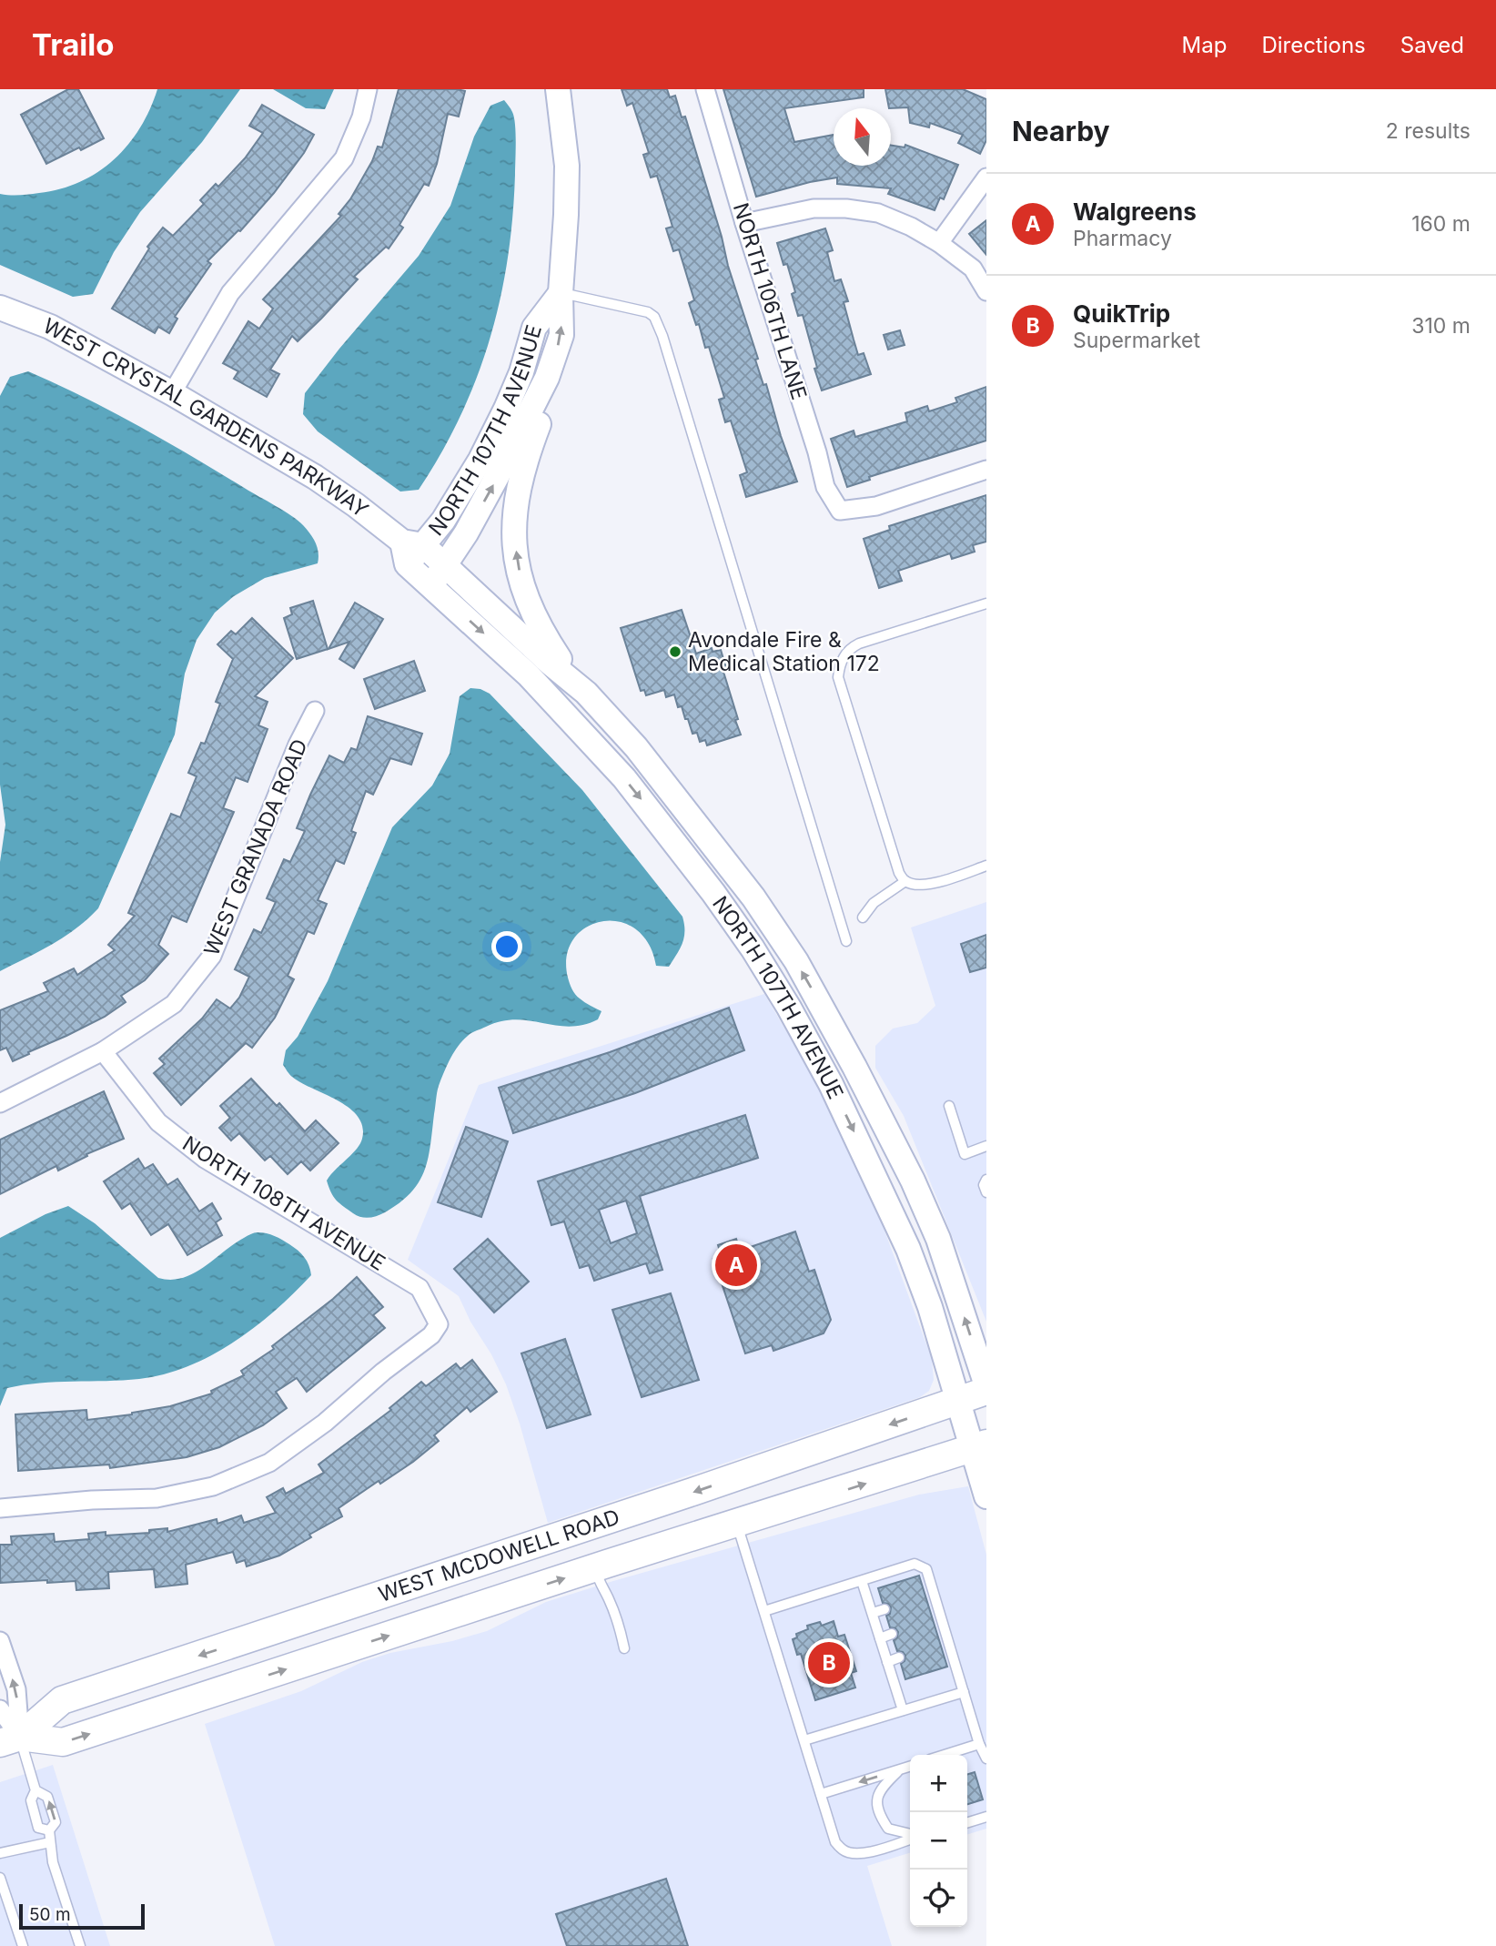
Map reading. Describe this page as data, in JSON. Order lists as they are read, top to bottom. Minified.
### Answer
{"streets":{"main road":["WEST CRYSTAL GARDENS PARKWAY","NORTH 107TH AVENUE","WEST MCDOWELL ROAD"],"street":["NORTH 106TH LANE","WEST GRANADA ROAD","NORTH 108TH AVENUE"]},"crossings":[["WEST CRYSTAL GARDENS PARKWAY","NORTH 107TH AVENUE"],["NORTH 107TH AVENUE","WEST MCDOWELL ROAD"],["WEST GRANADA ROAD","NORTH 108TH AVENUE"]],"places":["Avondale Fire & Medical Station 172"],"scale_bar":"50 m","north":"top","page":{"header":"Trailo","nav":["Map","Directions","Saved"],"heading":["Nearby","2 results"],"list":[{"mark":"A","name":"Walgreens","note":"Pharmacy","value":"160 m"},{"mark":"B","name":"QuikTrip","note":"Supermarket","value":"310 m"}],"pins":["A","B"],"map_buttons":["+","−"],"scale":"50 m"}}
